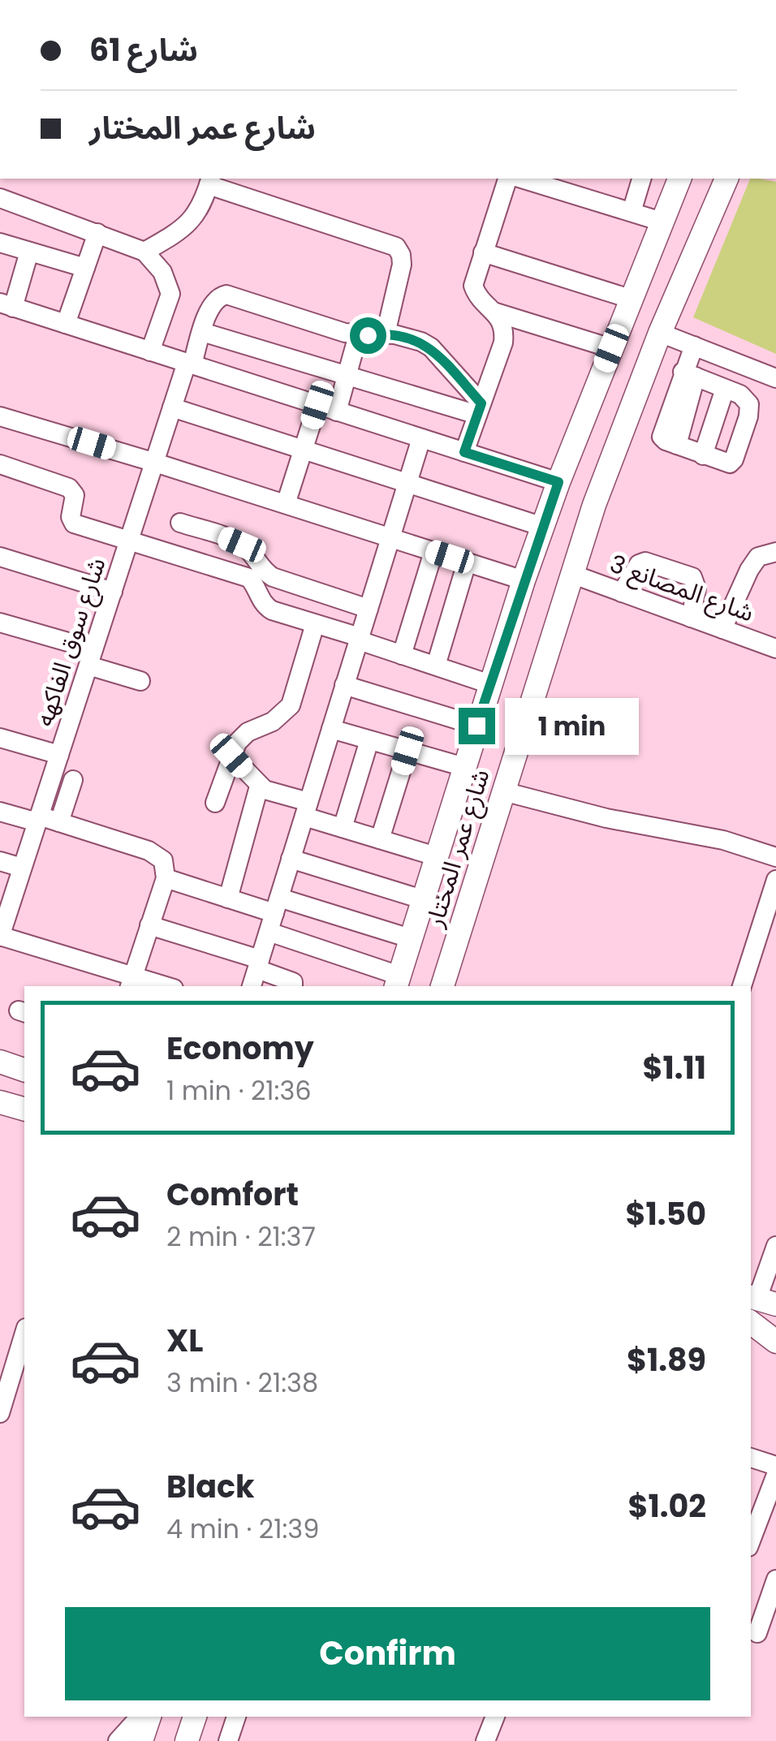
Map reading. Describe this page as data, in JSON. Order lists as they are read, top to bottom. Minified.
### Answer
{"streets":{"main road":["شارع عمر المختار"],"street":["شارع المصانع 3","شارع سوق الفاكهه"]},"crossings":[["شارع المصانع 3","شارع عمر المختار"]],"page":{"banner":["شارع 61","شارع عمر المختار"],"bubble":"1 min","list":[{"name":"Economy","note":"1 min · 21:36","value":"$1.11"},{"name":"Comfort","note":"2 min · 21:37","value":"$1.50"},{"name":"XL","note":"3 min · 21:38","value":"$1.89"},{"name":"Black","note":"4 min · 21:39","value":"$1.02"}],"buttons":"Confirm"}}
